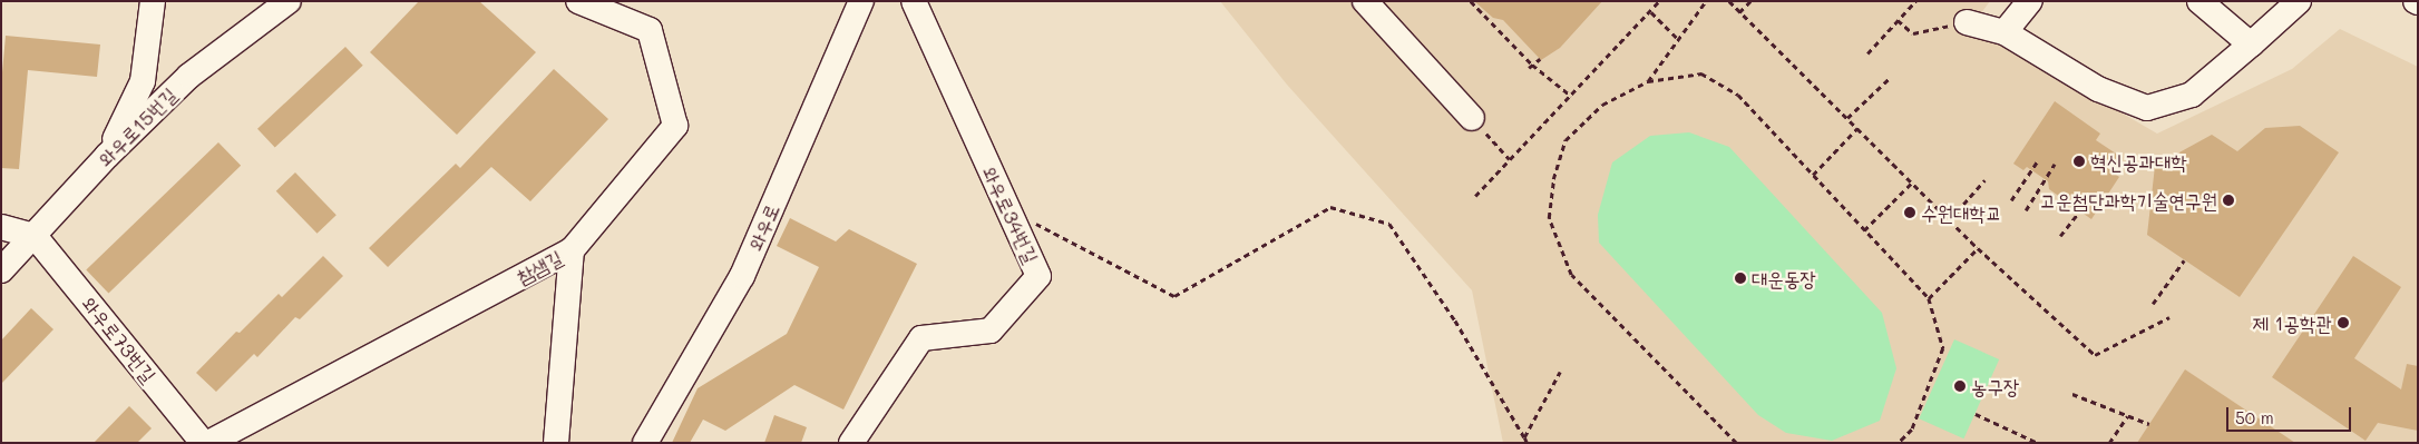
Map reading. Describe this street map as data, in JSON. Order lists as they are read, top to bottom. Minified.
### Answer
{"streets":{"street":["와우로15번길","와우로34번길","와우로","참샘길","와우로73번길"]},"crossings":[["와우로15번길","와우로73번길"]],"places":["혁신공과대학","고운첨단과학기술연구원","수원대학교","대운동장","제 1공학관","농구장"],"scale_bar":"50 m"}
